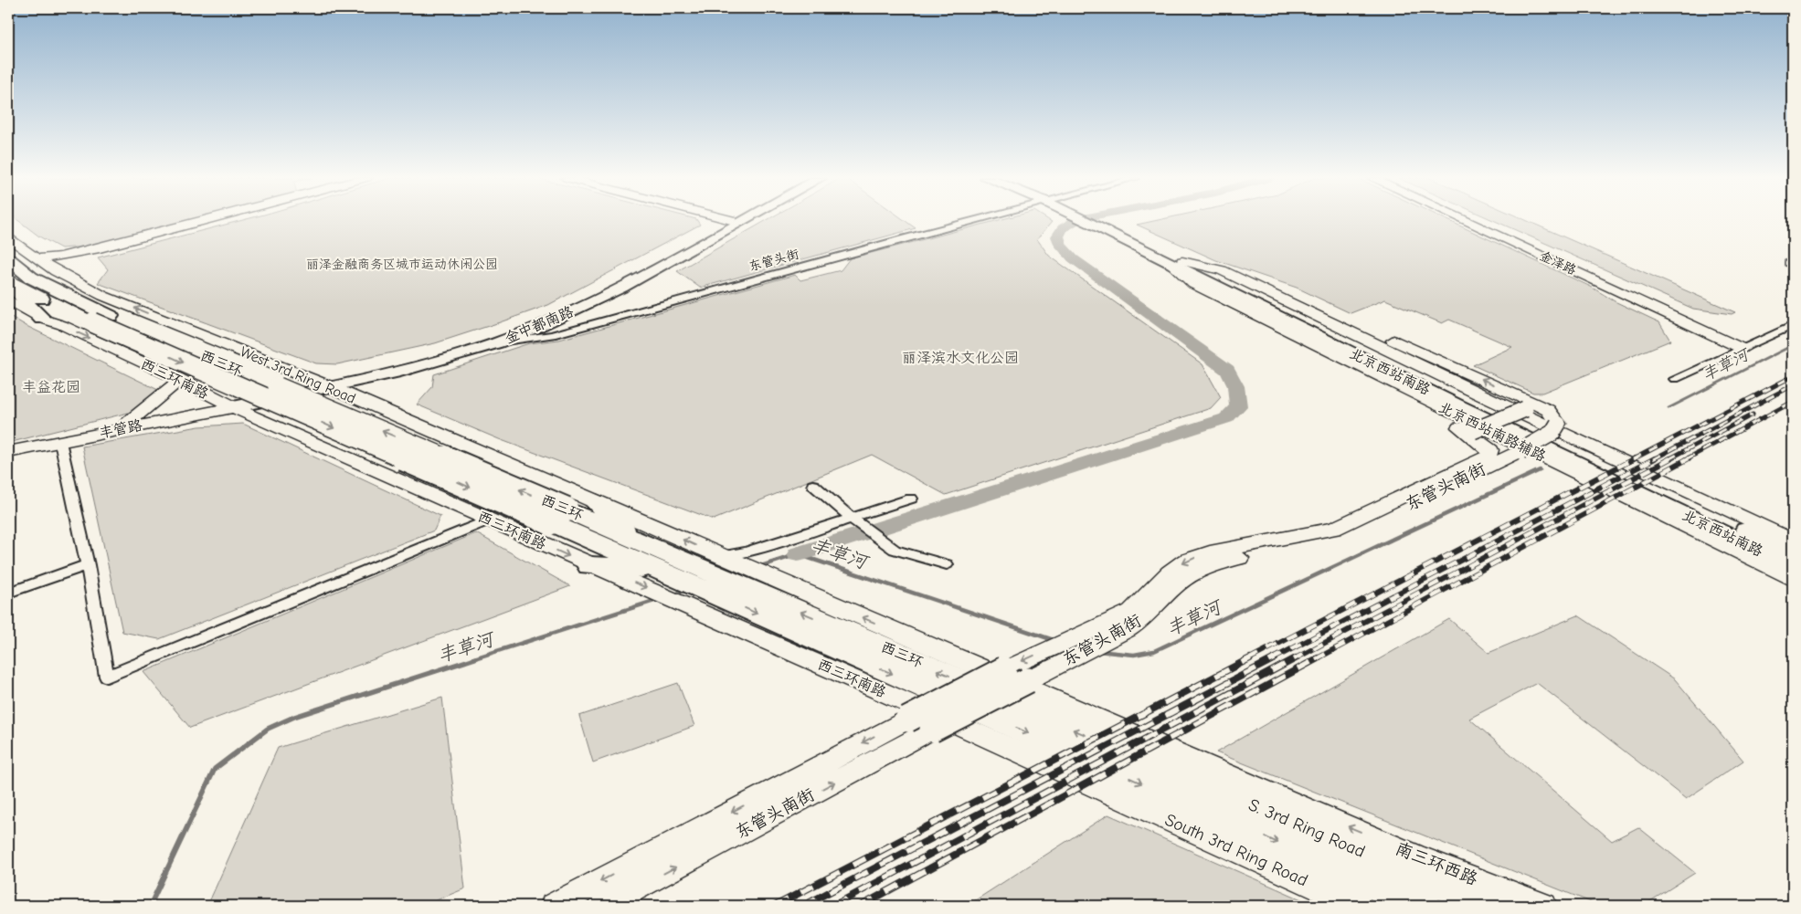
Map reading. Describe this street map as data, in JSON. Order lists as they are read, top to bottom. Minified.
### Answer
{"streets":{"highway":["西三环","S. 3rd Ring Road"],"main road":["金中都南路","北京西站南路"],"street":["东管头街","金泽路","West 3rd Ring Road","西三环南路","丰管路","北京西站南路辅路","东管头南街","South 3rd Ring Road","南三环西路"]},"crossings":[["东管头街","金中都南路"],["金中都南路","West 3rd Ring Road"],["金中都南路","西三环南路"],["金中都南路","丰管路"],["西三环","西三环南路"],["西三环","S. 3rd Ring Road"],["北京西站南路","北京西站南路辅路"],["West 3rd Ring Road","西三环南路"],["西三环南路","丰管路"],["西三环南路","南三环西路"]],"one_way":["West 3rd Ring Road","南三环西路"],"water":["丰草河"],"parks":["丽泽金融商务区城市运动休闲公园","丽泽滨水文化公园","丰益花园"]}
